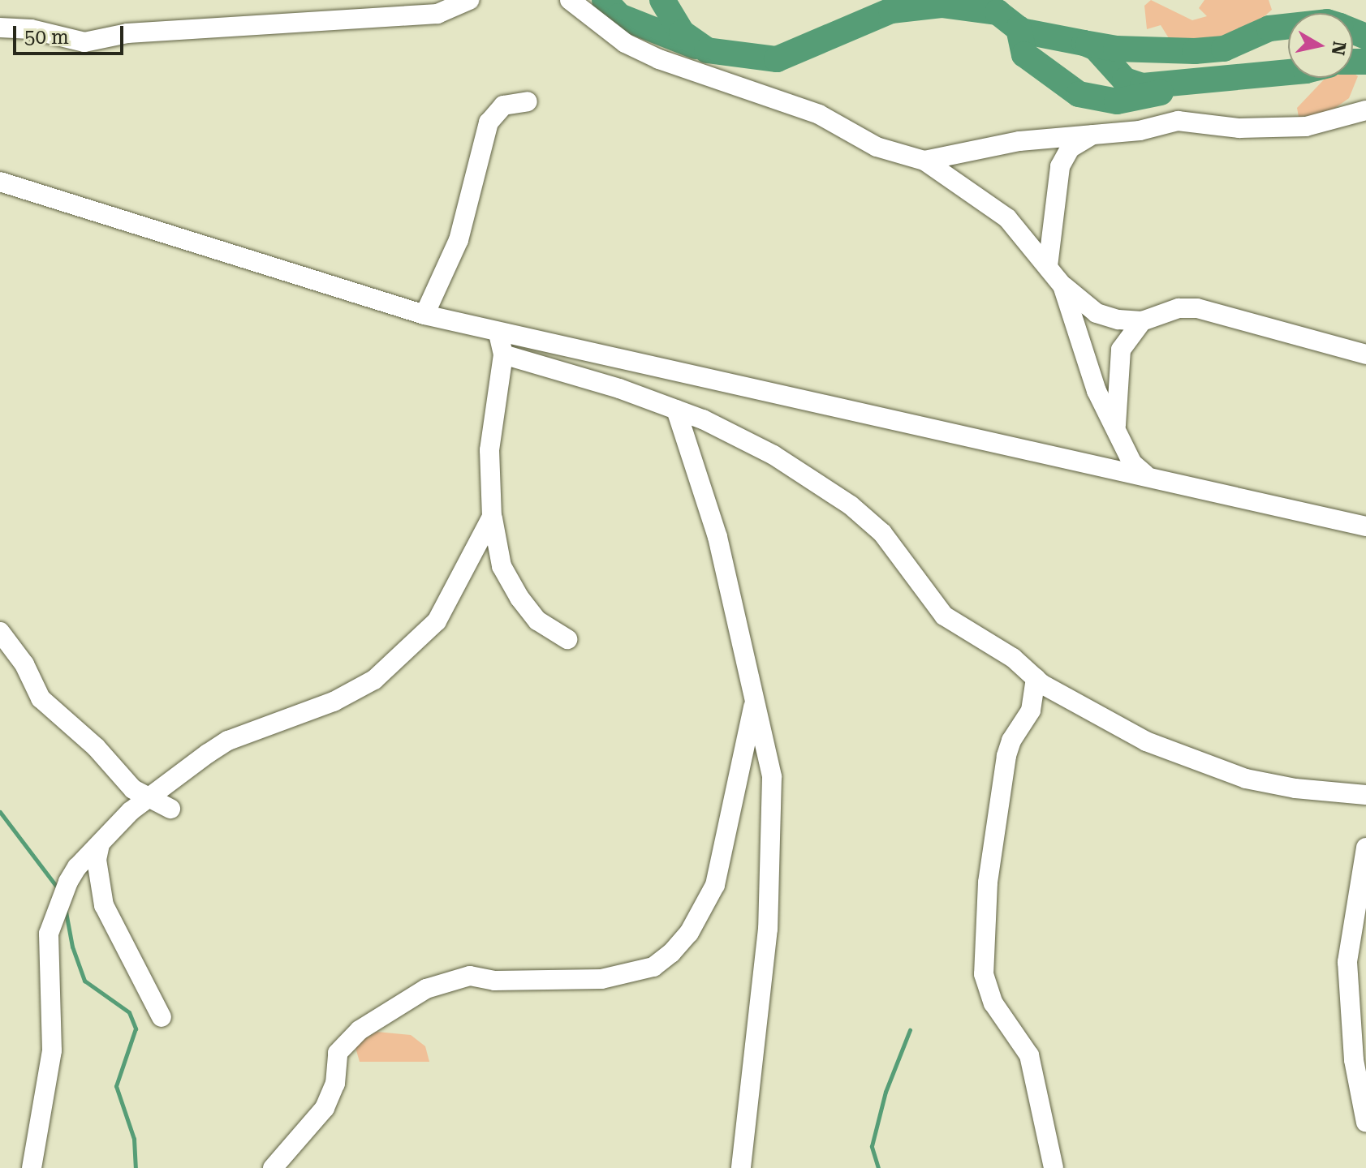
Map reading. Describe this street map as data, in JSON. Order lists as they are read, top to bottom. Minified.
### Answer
{"scale_bar":"50 m","north":"right"}
